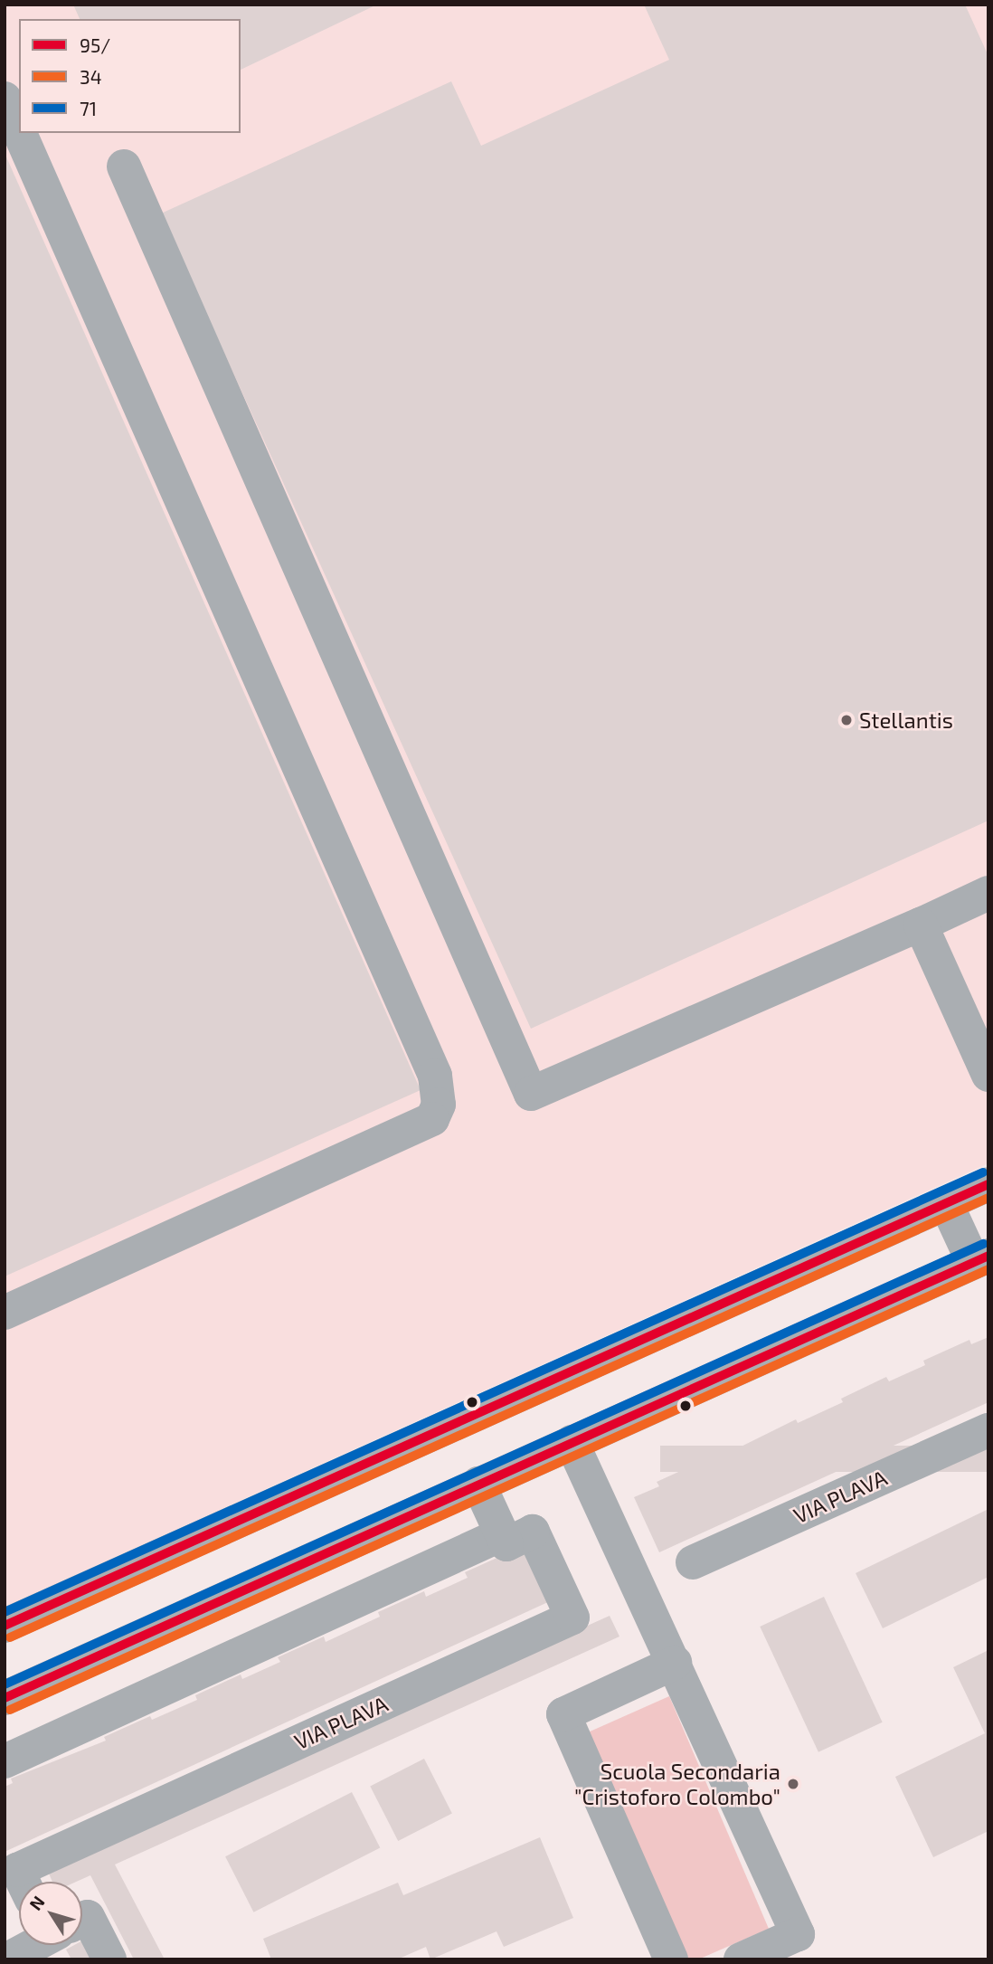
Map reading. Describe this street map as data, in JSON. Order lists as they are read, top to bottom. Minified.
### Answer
{"streets":{"street":["VIA PLAVA"]},"places":["Stellantis","Scuola Secondaria \"Cristoforo Colombo\""],"lines":["transit line 71","transit line 95/","transit line 34"],"legend":["95/","34","71"],"north":"top left"}
